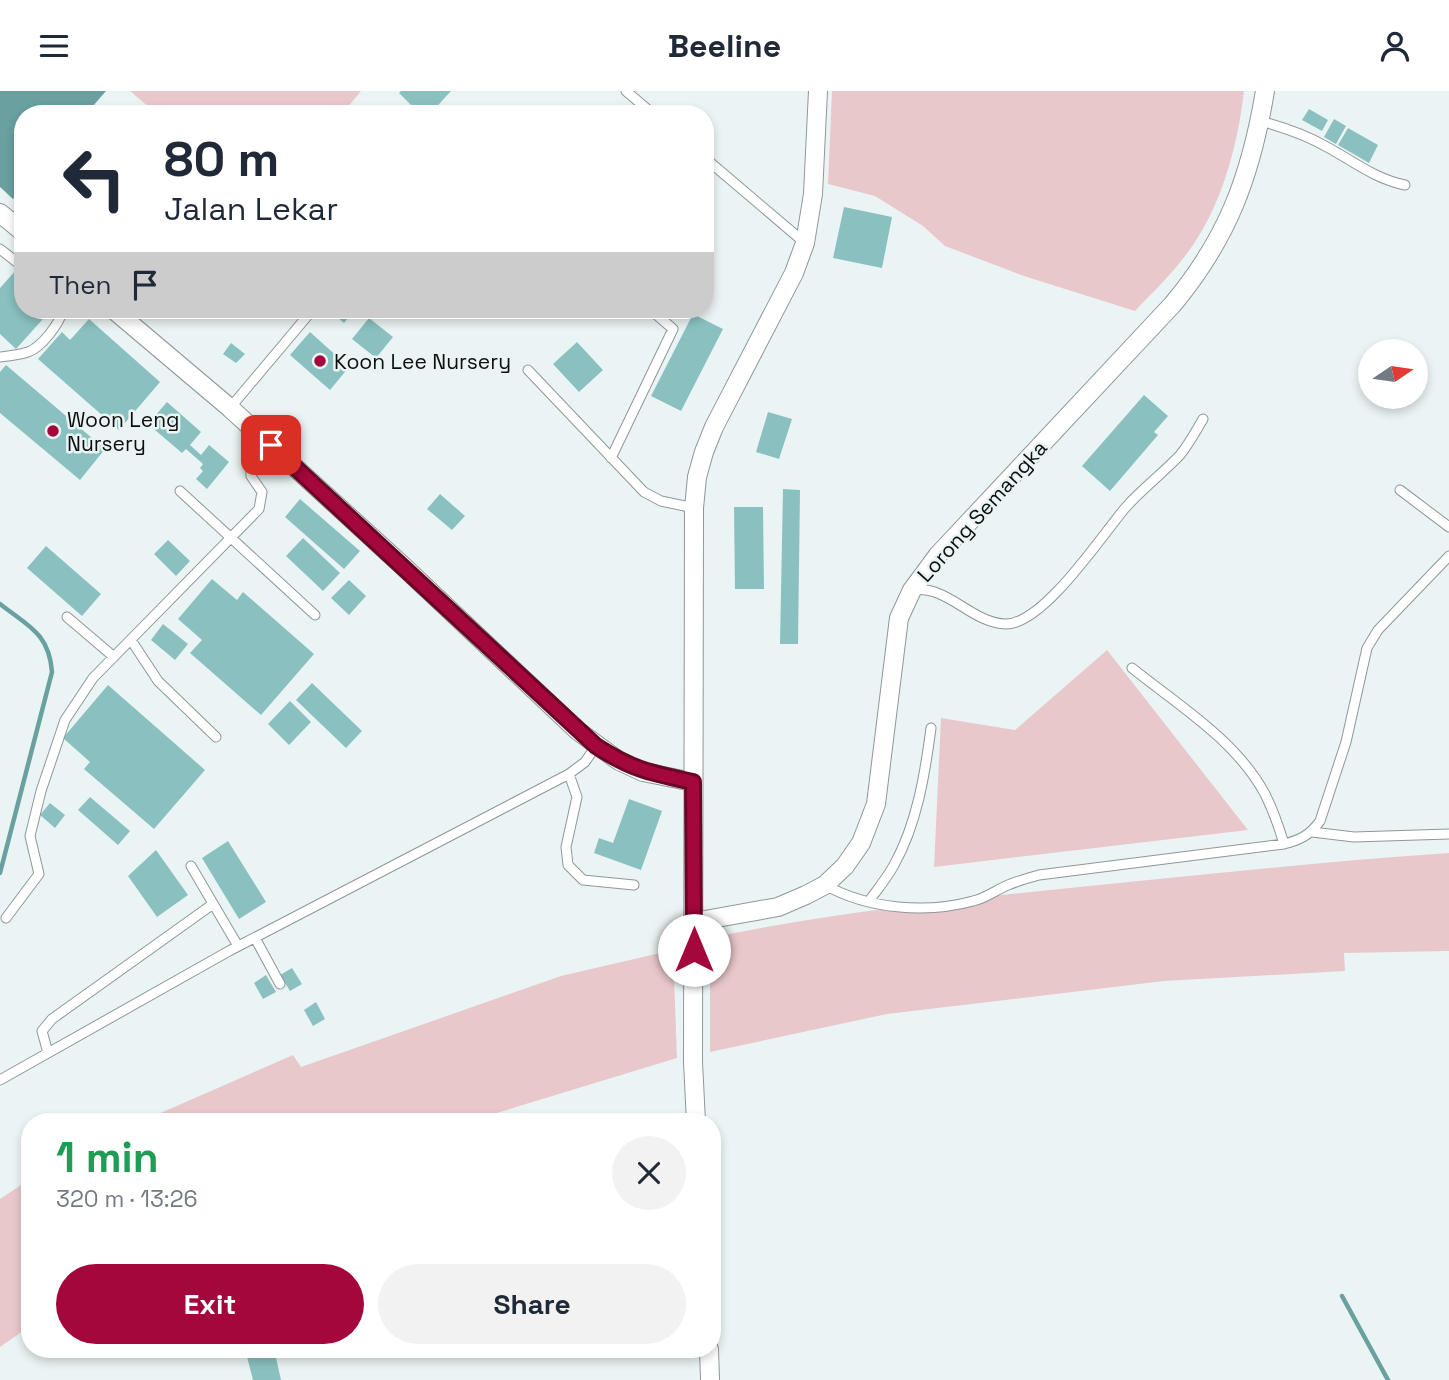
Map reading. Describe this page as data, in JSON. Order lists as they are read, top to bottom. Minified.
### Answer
{"streets":{"street":["Lorong Semangka"]},"places":["Koon Lee Nursery","Woon Leng Nursery"],"north":"right","page":{"header":"Beeline","turn":["80 m","Jalan Lekar"],"then":"Then","heading":["1 min","320 m · 13:26"],"buttons":["Exit","Share"]}}
